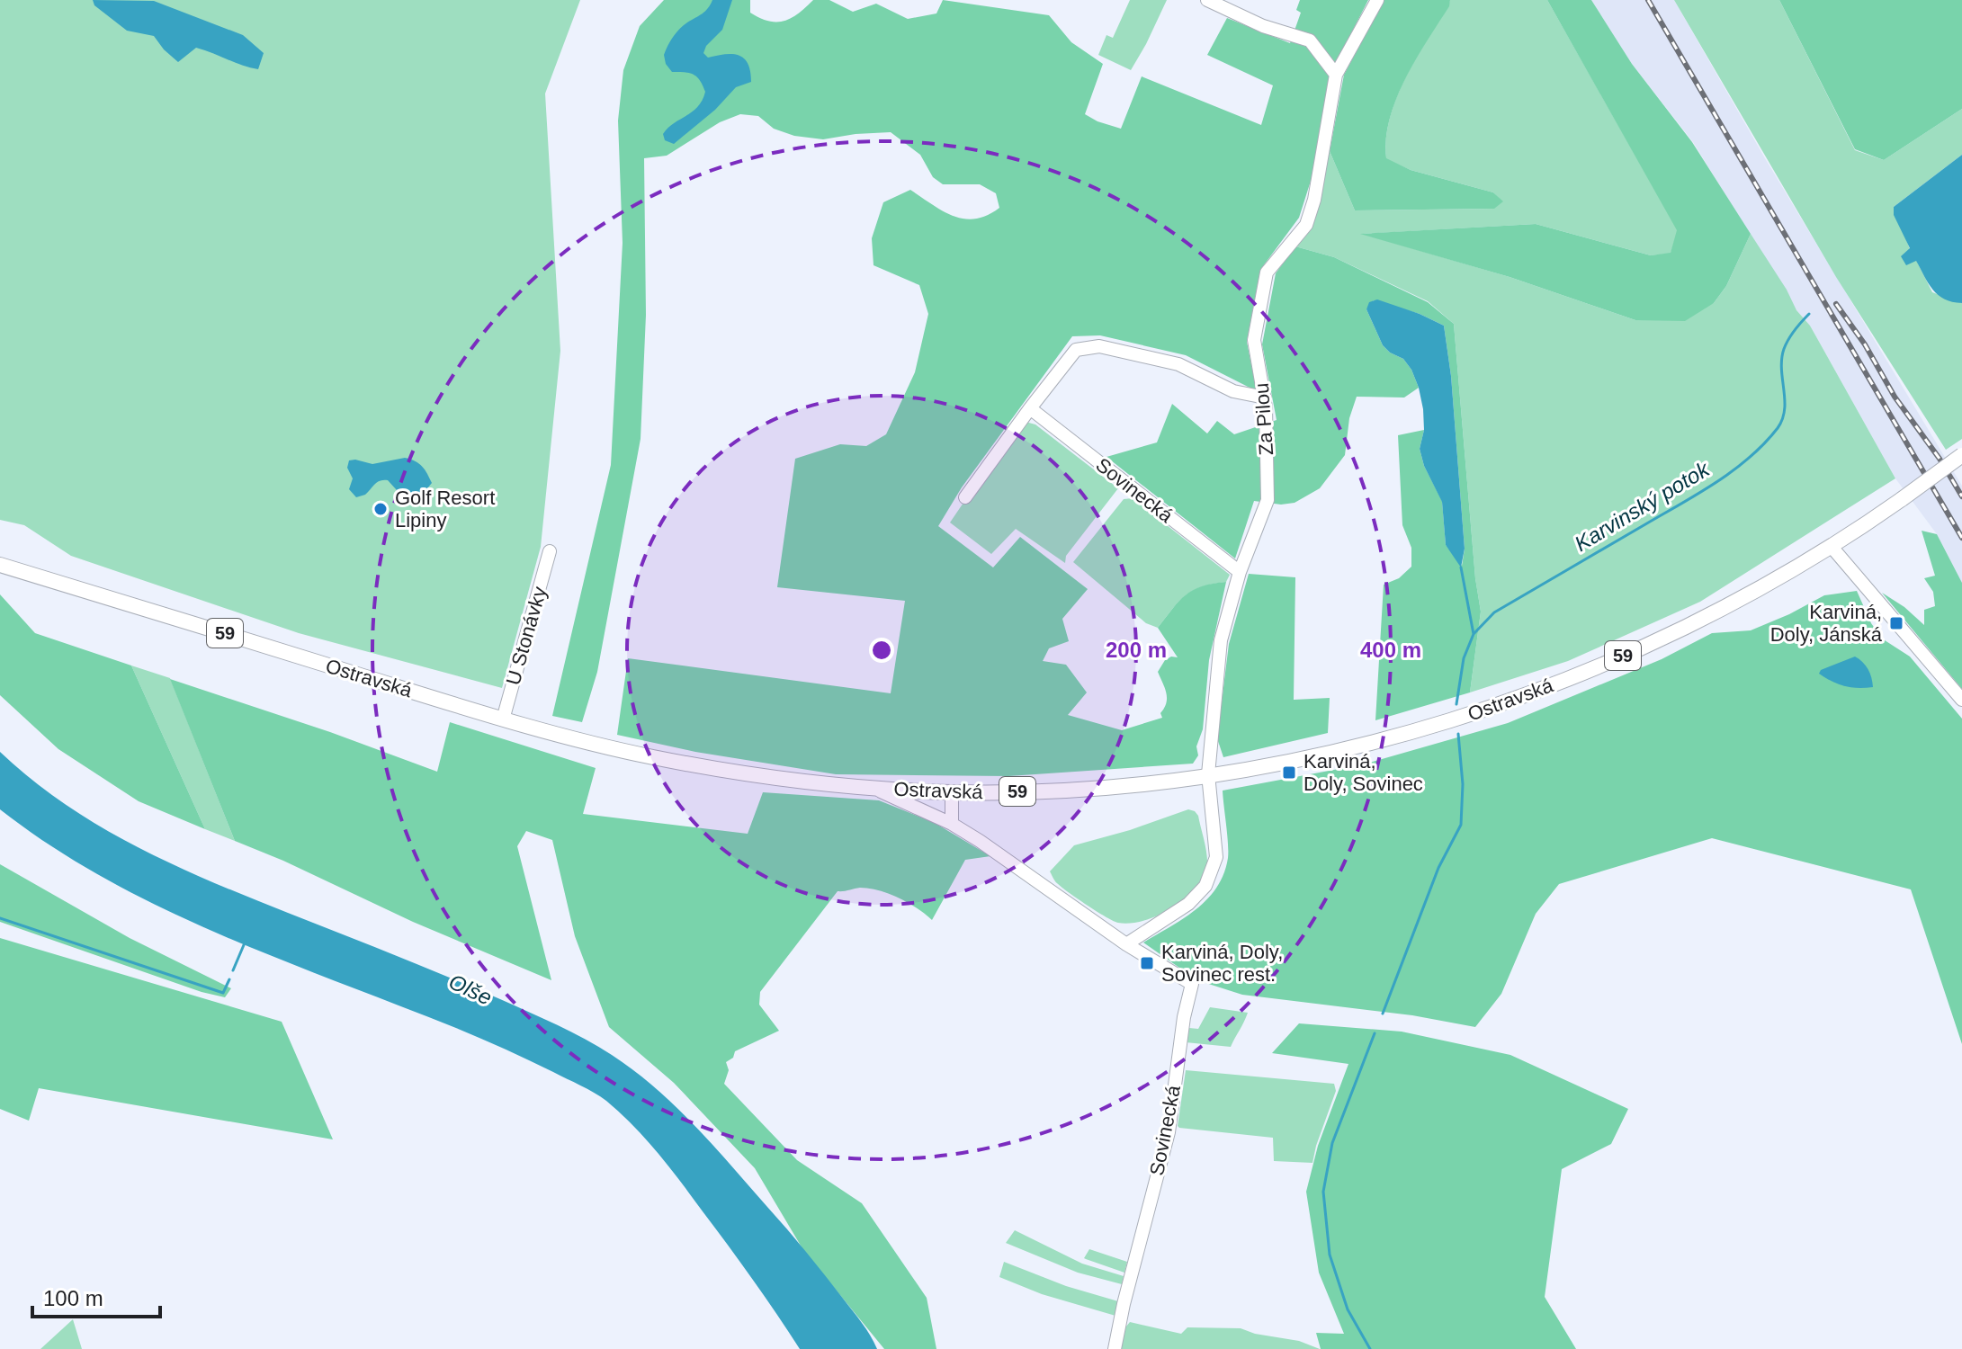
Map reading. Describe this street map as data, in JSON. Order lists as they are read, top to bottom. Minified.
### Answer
{"streets":{"main road":["59","Ostravská"],"street":["Za Pilou","Sovinecká","U Stonávky"]},"crossings":[["Za Pilou","Sovinecká"],["Za Pilou","Ostravská"],["Sovinecká","Ostravská"],["U Stonávky","Ostravská"]],"water":["Karvinský potok","Olše"],"places":{"other":["Golf Resort Lipiny"],"transit":["Karviná, Doly, Jánská","Karviná, Doly, Sovinec","Karviná, Doly, Sovinec rest."]},"scale_bar":"100 m","rings":["200 m","400 m"]}
